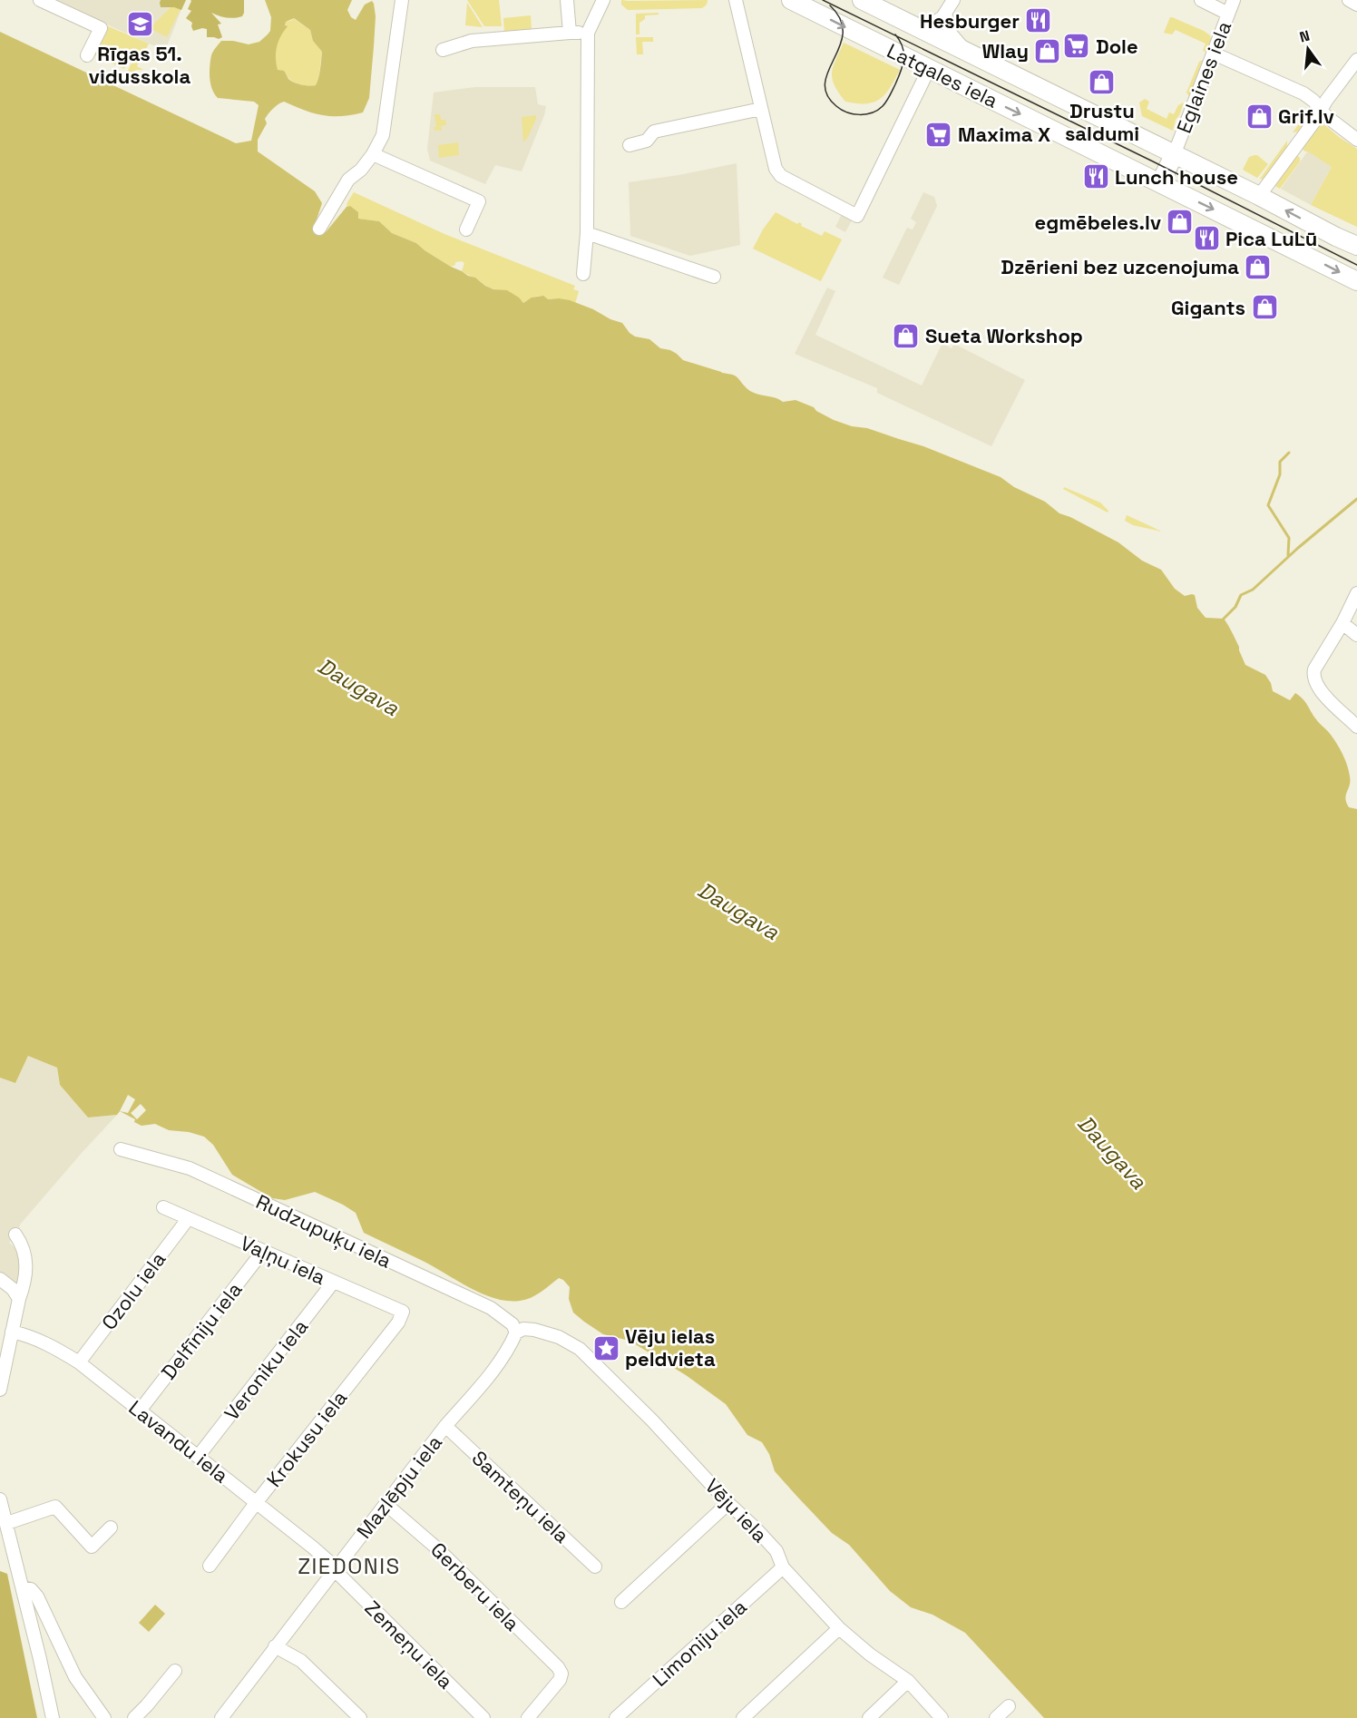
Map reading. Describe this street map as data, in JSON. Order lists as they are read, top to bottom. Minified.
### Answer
{"streets":{"highway":["Latgales iela"],"street":["Eglaines iela","Rudzupuķu iela","Vaļņu iela","Ozolu iela","Delfīniju iela","Veroniku iela","Krokusu iela","Lavandu iela","Mazlēpju iela","Samteņu iela","Vēju iela","Gerberu iela","Limoniju iela","Zemeņu iela"]},"crossings":[["Latgales iela","Eglaines iela"],["Rudzupuķu iela","Mazlēpju iela"],["Rudzupuķu iela","Vēju iela"],["Vaļņu iela","Ozolu iela"],["Vaļņu iela","Delfīniju iela"],["Vaļņu iela","Veroniku iela"],["Vaļņu iela","Krokusu iela"],["Ozolu iela","Lavandu iela"],["Delfīniju iela","Lavandu iela"],["Veroniku iela","Lavandu iela"],["Krokusu iela","Lavandu iela"],["Lavandu iela","Mazlēpju iela"],["Lavandu iela","Zemeņu iela"],["Mazlēpju iela","Samteņu iela"],["Mazlēpju iela","Vēju iela"],["Mazlēpju iela","Gerberu iela"],["Mazlēpju iela","Zemeņu iela"],["Vēju iela","Limoniju iela"]],"districts":["ZIEDONIS"],"water":["Daugava"],"places":{"restaurant":["Hesburger","Lunch house","Pica LuLū"],"school or university":["Rīgas 51. vidusskola"],"supermarket":["Dole","Maxima X"],"shop":["Wlay","Drustu saldumi","Grif.lv","egmēbeles.lv","Dzērieni bez uzcenojuma","Gigants","Sueta Workshop"],"place":["Vēju ielas peldvieta"]},"north":"top"}
